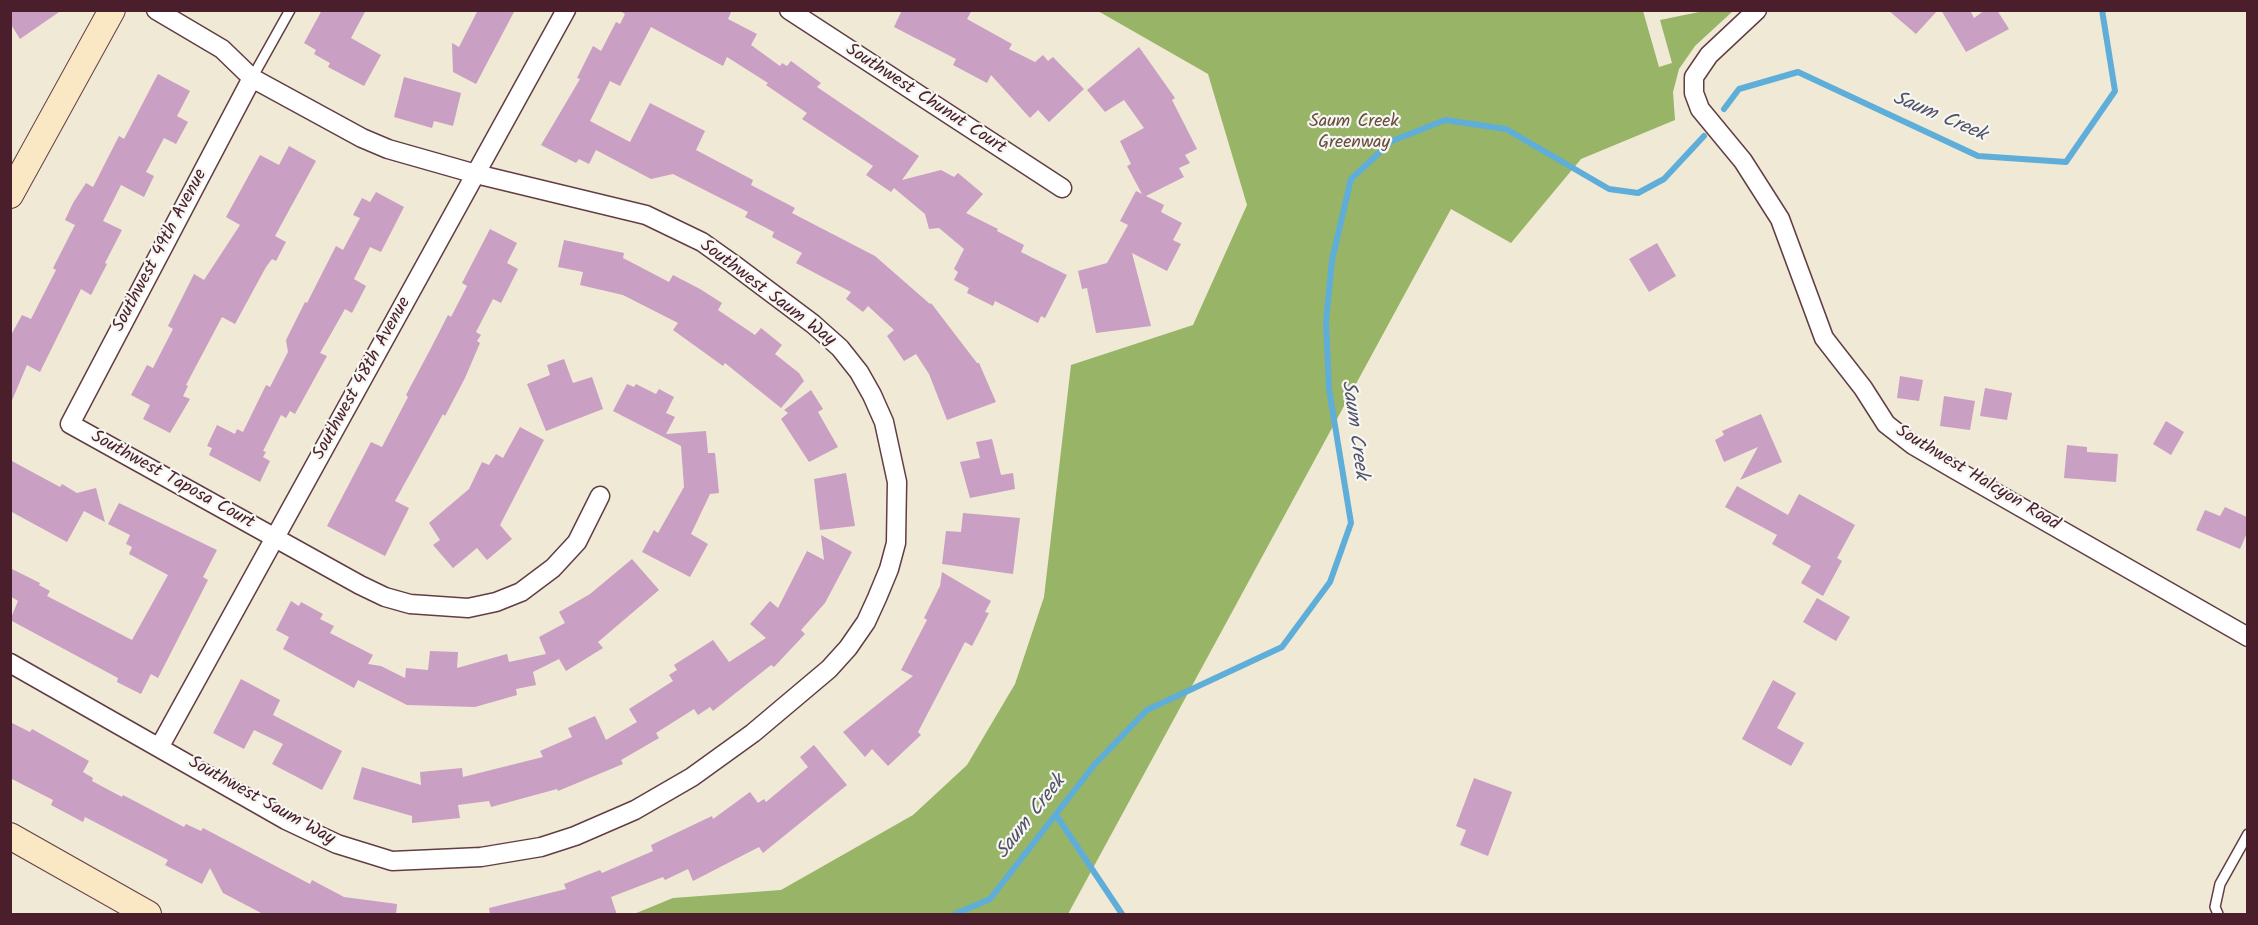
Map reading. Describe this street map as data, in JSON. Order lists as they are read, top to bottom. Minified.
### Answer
{"streets":{"street":["Southwest Chunut Court","Southwest 49th Avenue","Southwest Saum Way","Southwest 48th Avenue","Southwest Halcyon Road","Southwest Taposa Court"]},"crossings":[["Southwest 49th Avenue","Southwest Saum Way"],["Southwest 49th Avenue","Southwest Taposa Court"],["Southwest Saum Way","Southwest 48th Avenue"],["Southwest 48th Avenue","Southwest Taposa Court"]],"water":["Saum Creek"],"parks":["Saum Creek Greenway"]}
